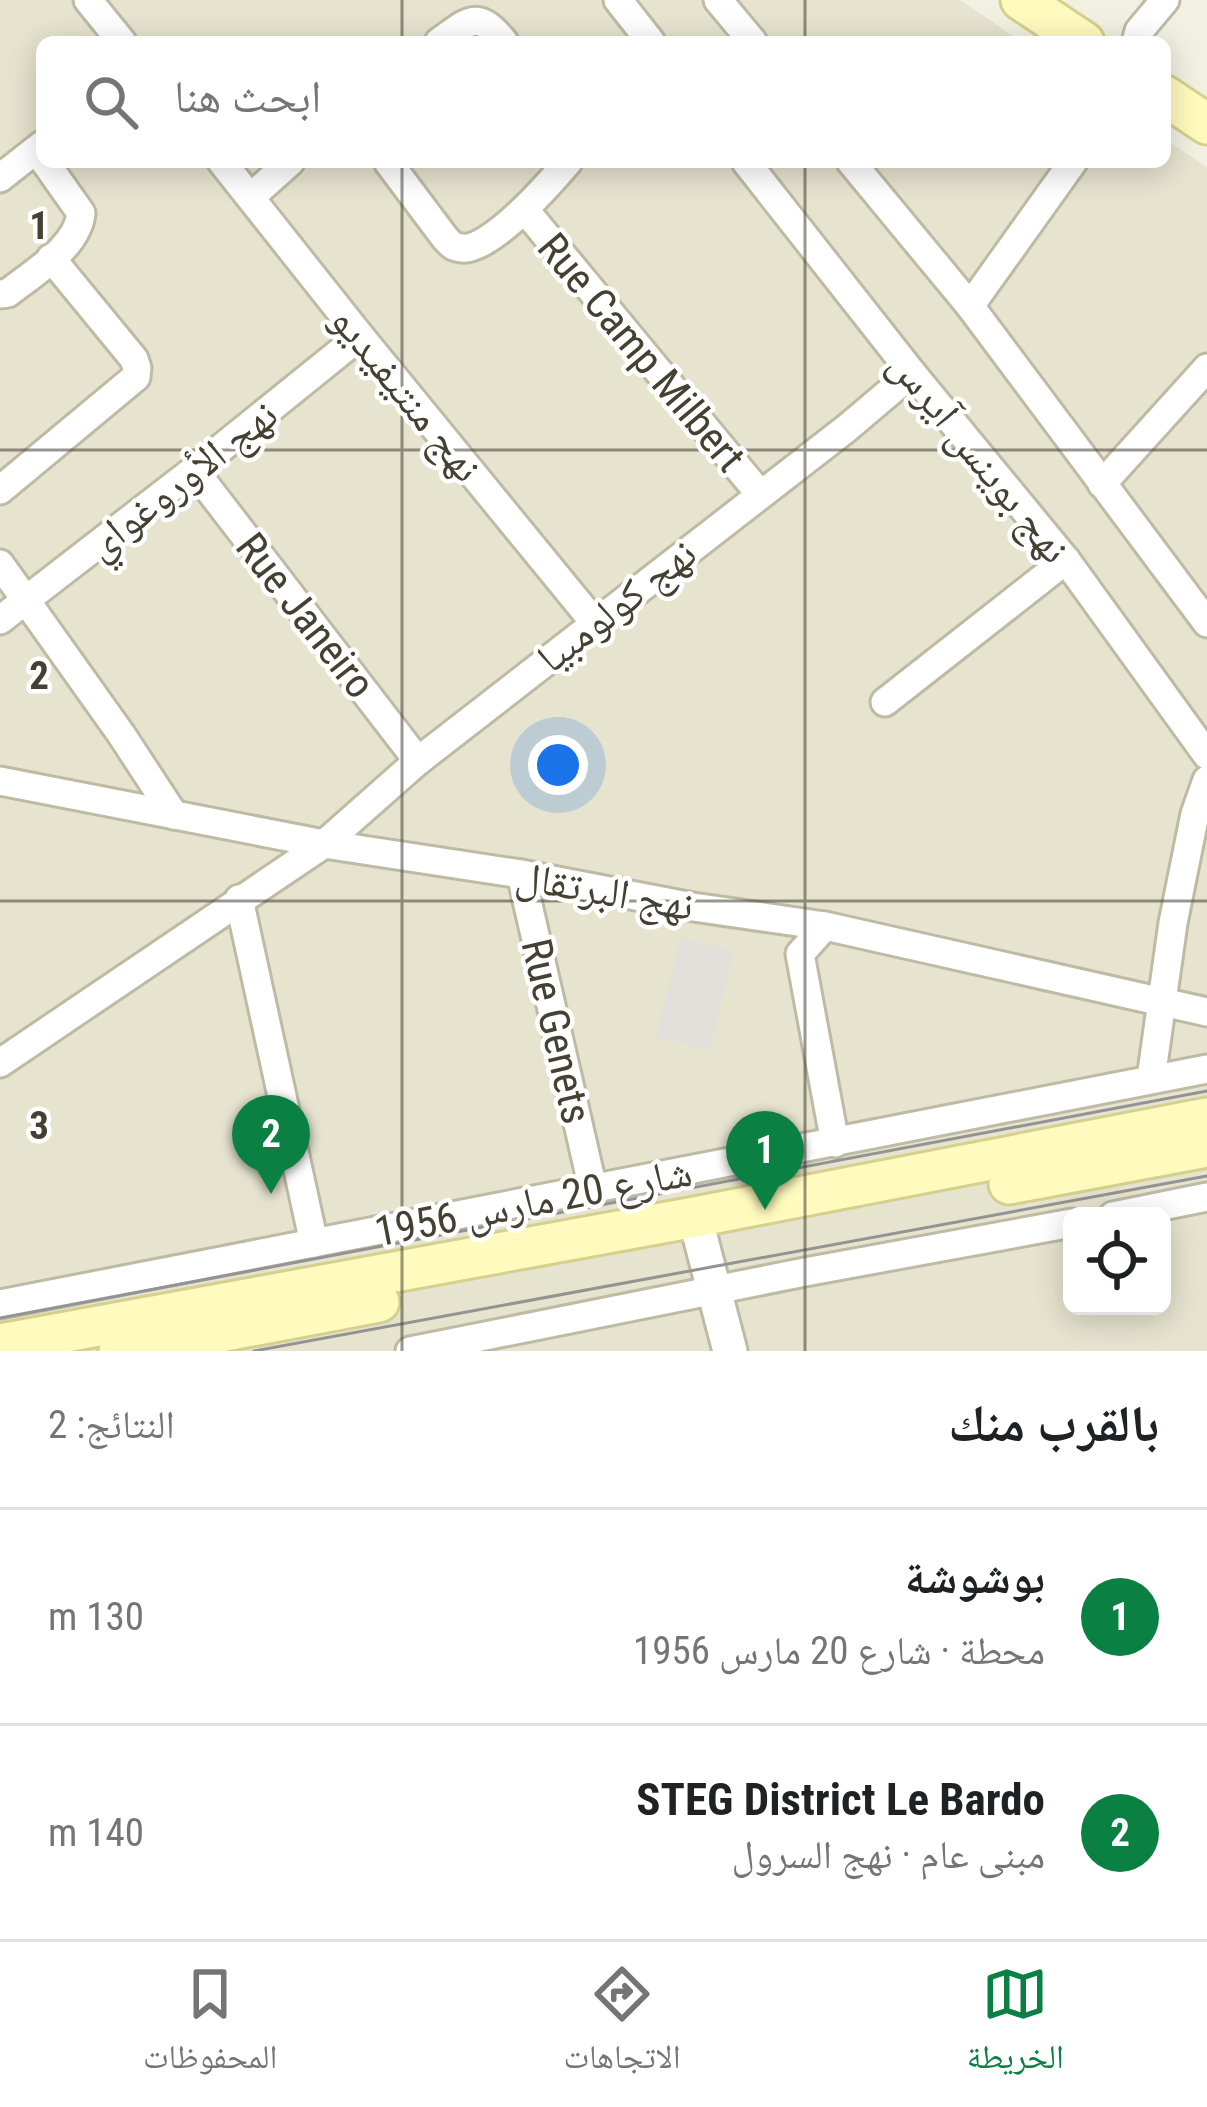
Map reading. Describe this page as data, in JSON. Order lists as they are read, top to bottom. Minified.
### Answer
{"streets":{"main road":["شارع 20 مارس 1956"],"street":["Rue Camp Milbert","نهج منتيفيديو","نهج بوينس آيرس","نهج الأوروغواي","نهج كولومبيا","Rue Janeiro","نهج البرتقال","Rue Genets"]},"crossings":[["Rue Camp Milbert","نهج كولومبيا"],["نهج منتيفيديو","نهج الأوروغواي"],["نهج منتيفيديو","نهج كولومبيا"],["نهج بوينس آيرس","نهج كولومبيا"],["نهج الأوروغواي","Rue Janeiro"],["نهج كولومبيا","Rue Janeiro"],["نهج كولومبيا","نهج البرتقال"],["نهج البرتقال","Rue Genets"],["Rue Genets","شارع 20 مارس 1956"]],"page":{"search":"ابحث هنا","pins":["2","1"],"heading":["بالقرب منك","النتائج: 2"],"list":[{"mark":"1","name":"بوشوشة","note":"محطة · شارع 20 مارس 1956","value":"130 m"},{"mark":"2","name":"STEG District Le Bardo","note":"مبنى عام · نهج السرول","value":"140 m"}],"nav":["الخريطة","الاتجاهات","المحفوظات"]},"grid":{"rows":["1","2","3"]}}
